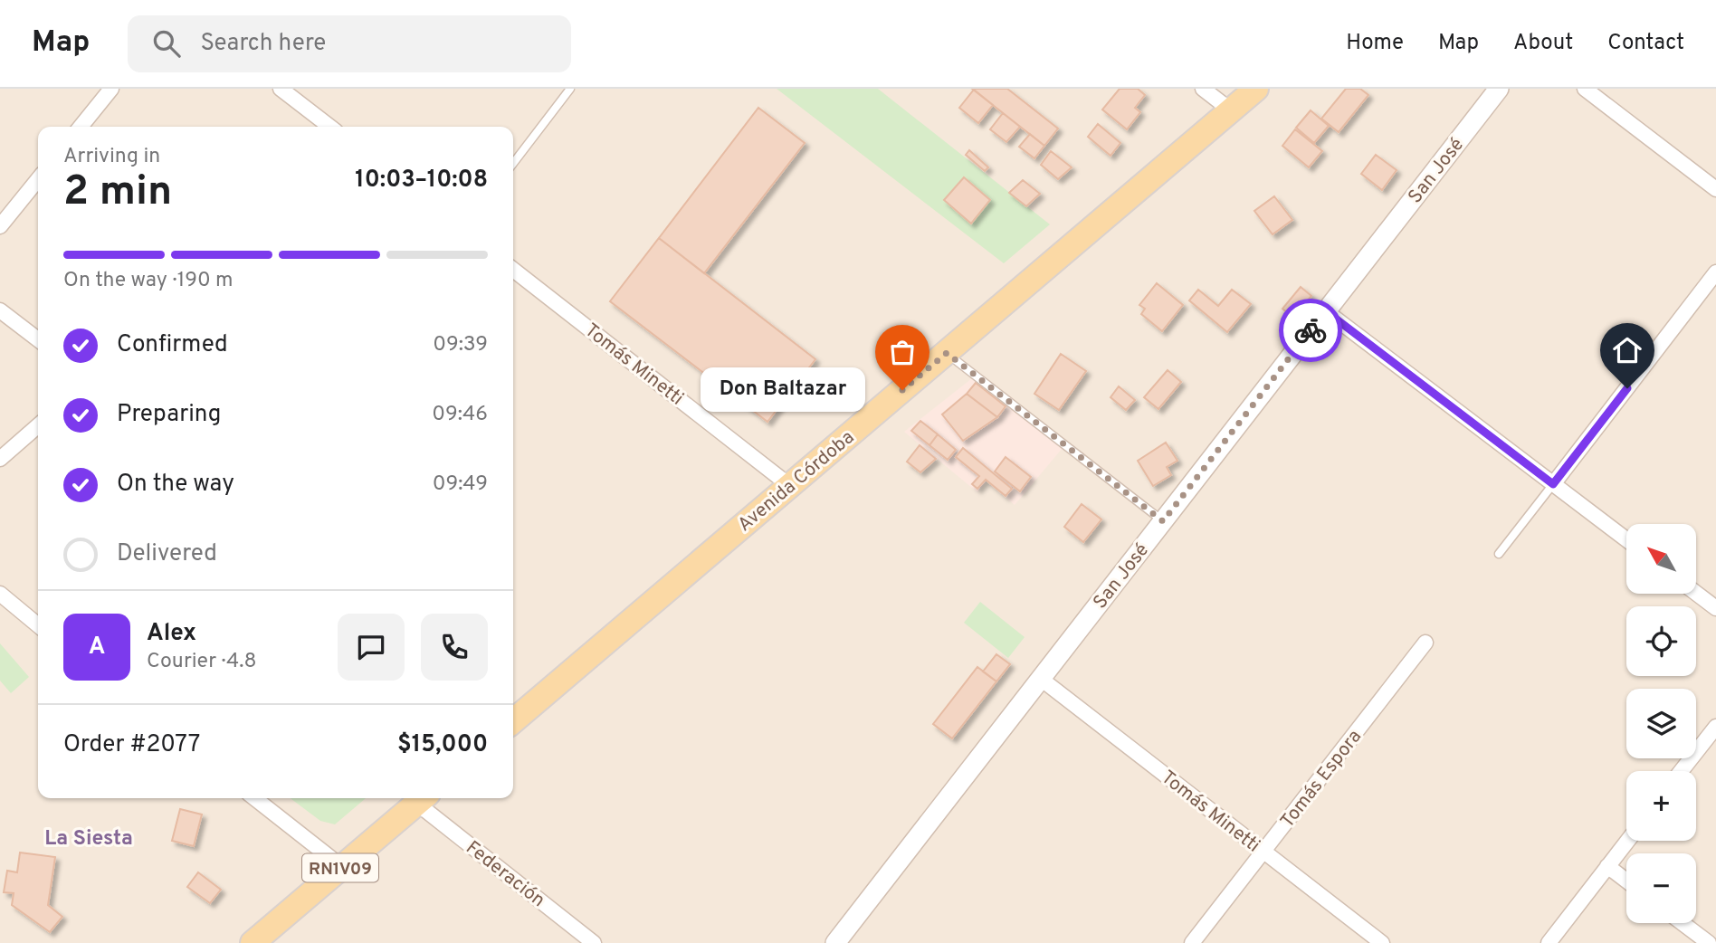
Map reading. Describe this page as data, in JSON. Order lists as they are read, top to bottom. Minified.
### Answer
{"streets":{"main road":["Avenida Córdoba","RN1V09"],"street":["San José","Tomás Minetti","Tomás Espora","Federación"]},"crossings":[["San José","Tomás Minetti"],["Tomás Minetti","Avenida Córdoba"],["Tomás Minetti","Tomás Espora"],["RN1V09","Federación"]],"districts":["La Siesta"],"places":["Don Baltazar"],"north":"top left","page":{"header":"Map","search":"Search here","nav":["Home","Map","About","Contact"],"heading":["2 min","Arriving in","10:03–10:08"],"panel":["Alex","Courier · 4.8","Order #2077","$15,000"],"bar":"On the way · 190 m","list":[["Confirmed","09:39"],["Preparing","09:46"],["On the way","09:49"],"Delivered"],"bubble":"Don Baltazar","map_buttons":["+","−"],"round":"A"}}
